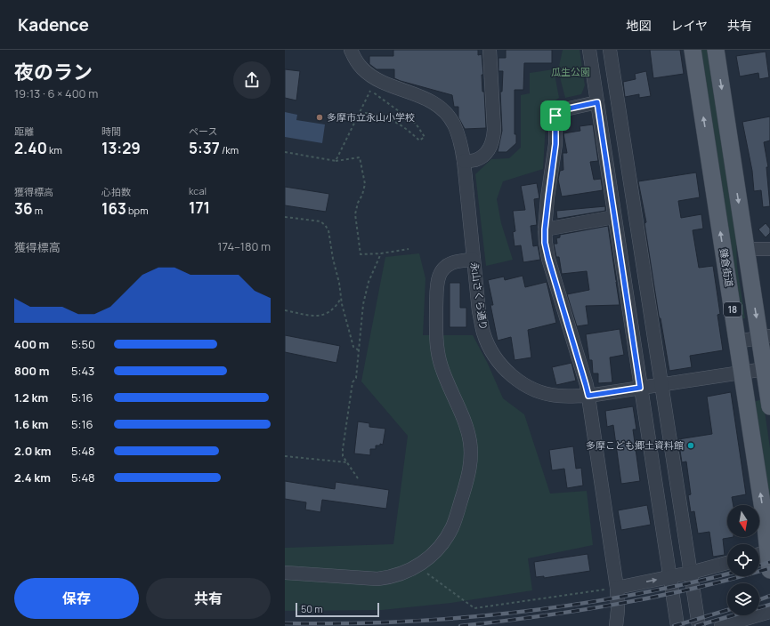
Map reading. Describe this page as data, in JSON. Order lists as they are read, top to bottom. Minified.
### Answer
{"streets":{"main road":["鎌倉街道","18"],"street":["永山さくら通り"]},"crossings":[["鎌倉街道","永山さくら通り"],["永山さくら通り","18"]],"parks":["瓜生公園"],"places":["多摩市立永山小学校","多摩こども郷土資料館"],"scale_bar":"50 m","north":"bottom","page":{"header":"Kadence","nav":["地図","レイヤ","共有"],"heading":["夜のラン","19:13 · 6 × 400 m"],"stats":[["距離","2.40 km"],["時間","13:29"],["ペース","5:37 /km"],["獲得標高","36 m"],["心拍数","163 bpm"],["kcal","171"]],"chart":["獲得標高","174–180 m"],"list":[{"name":"400 m","note":"5:50"},{"name":"800 m","note":"5:43"},{"name":"1.2 km","note":"5:16"},{"name":"1.6 km","note":"5:16"},{"name":"2.0 km","note":"5:48"},{"name":"2.4 km","note":"5:48"}],"buttons":["保存","共有"],"scale":"50 m"}}
